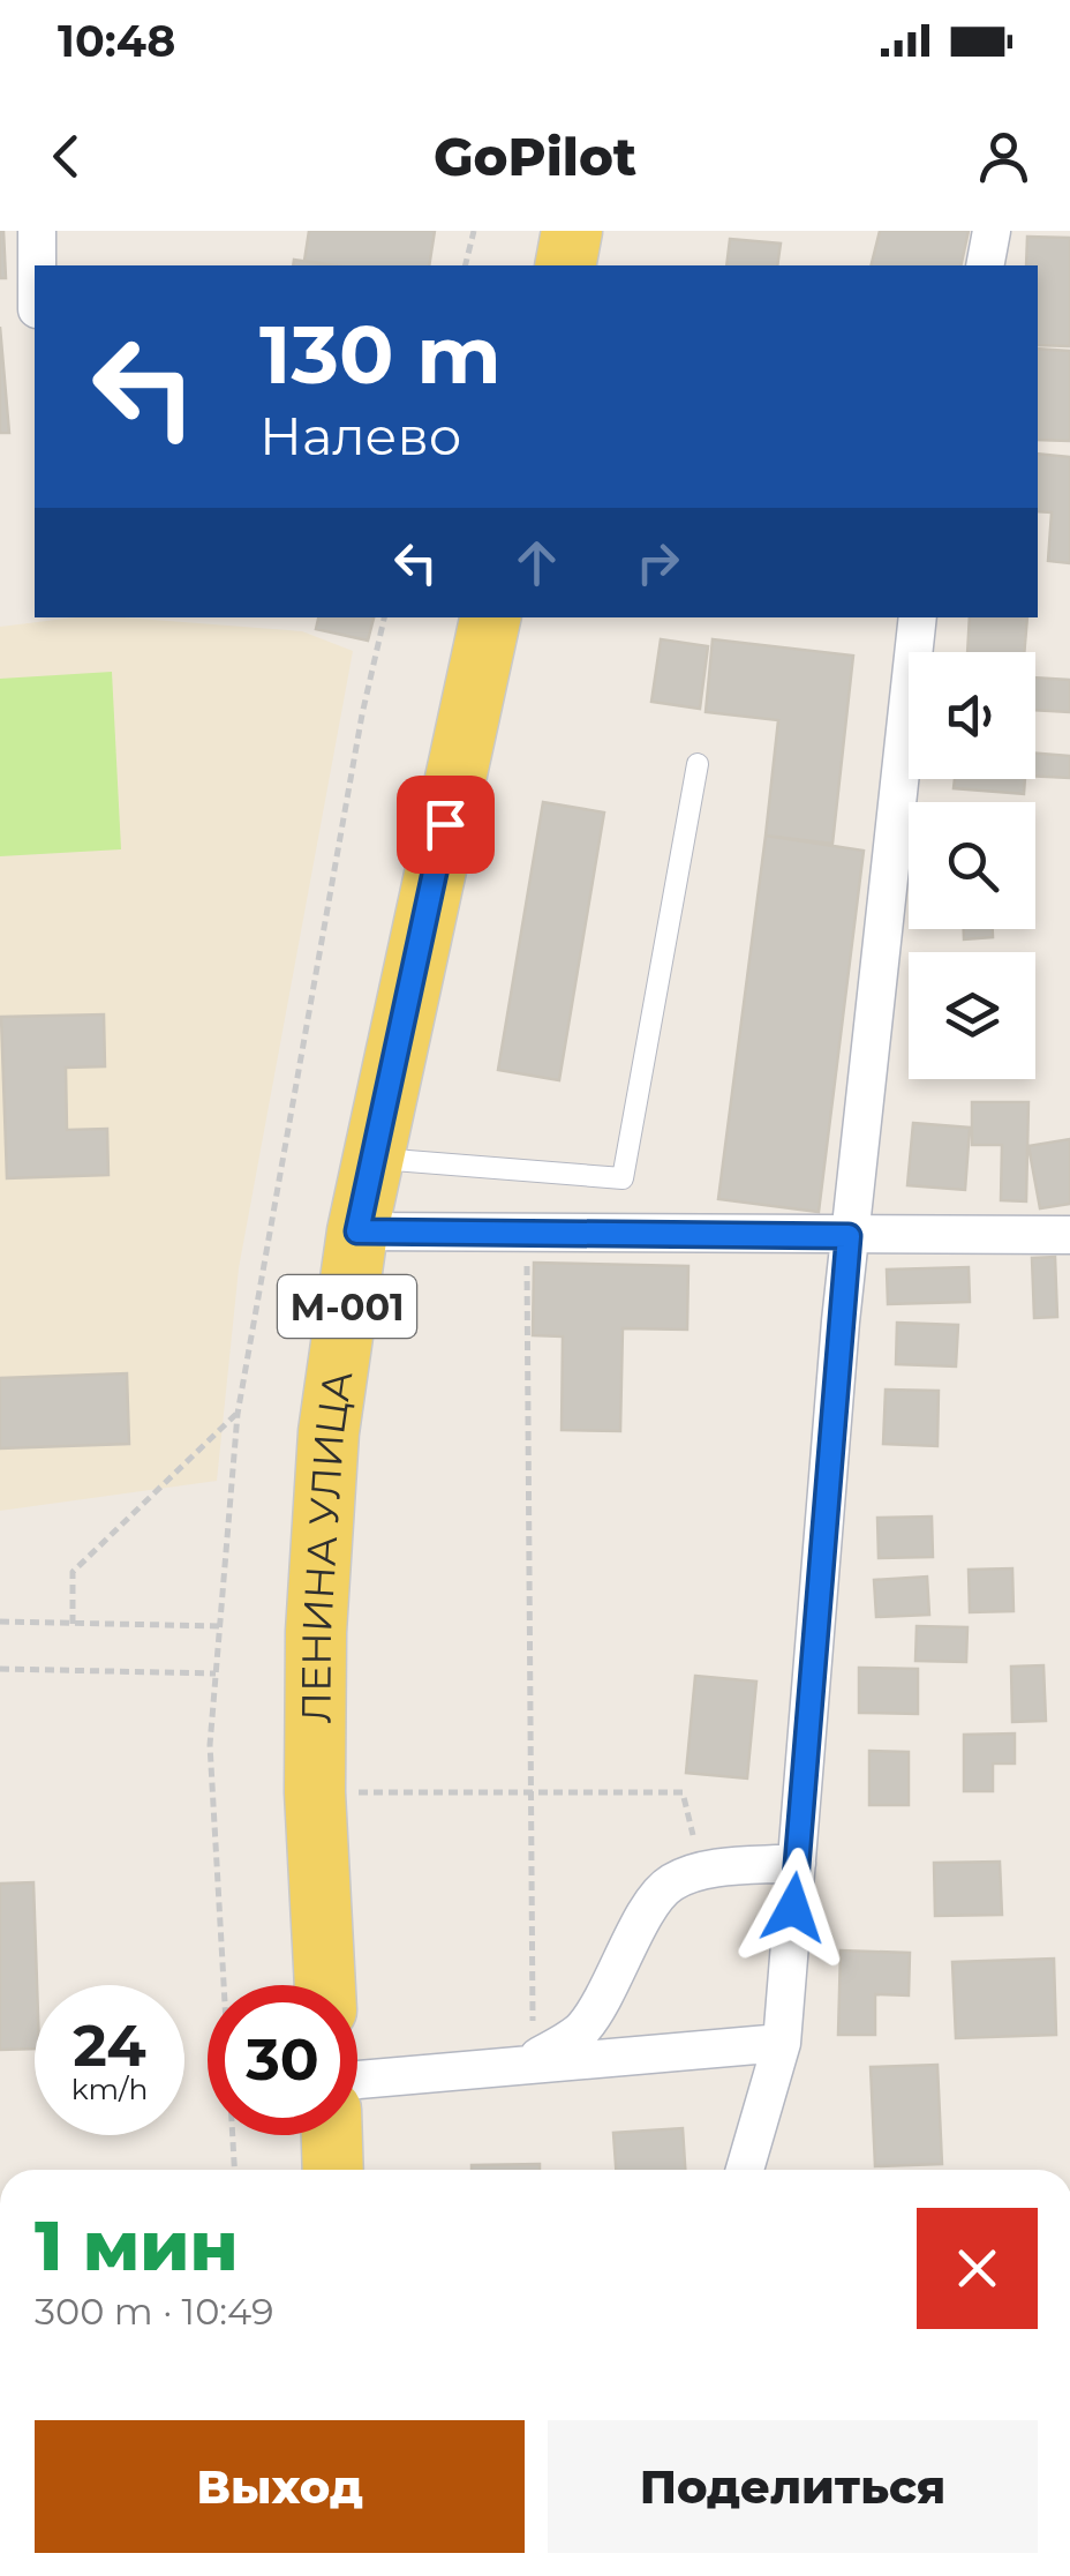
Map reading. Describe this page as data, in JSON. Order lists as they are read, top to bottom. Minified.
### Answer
{"streets":{"main road":["М-001","ЛЕНИНА УЛИЦА"]},"page":{"status":"10:48","header":"GoPilot","turn":["130 m","Налево"],"speed":"24 km/h","limit":"30","heading":["1 мин","300 m · 10:49"],"buttons":["Выход","Поделиться"]}}
